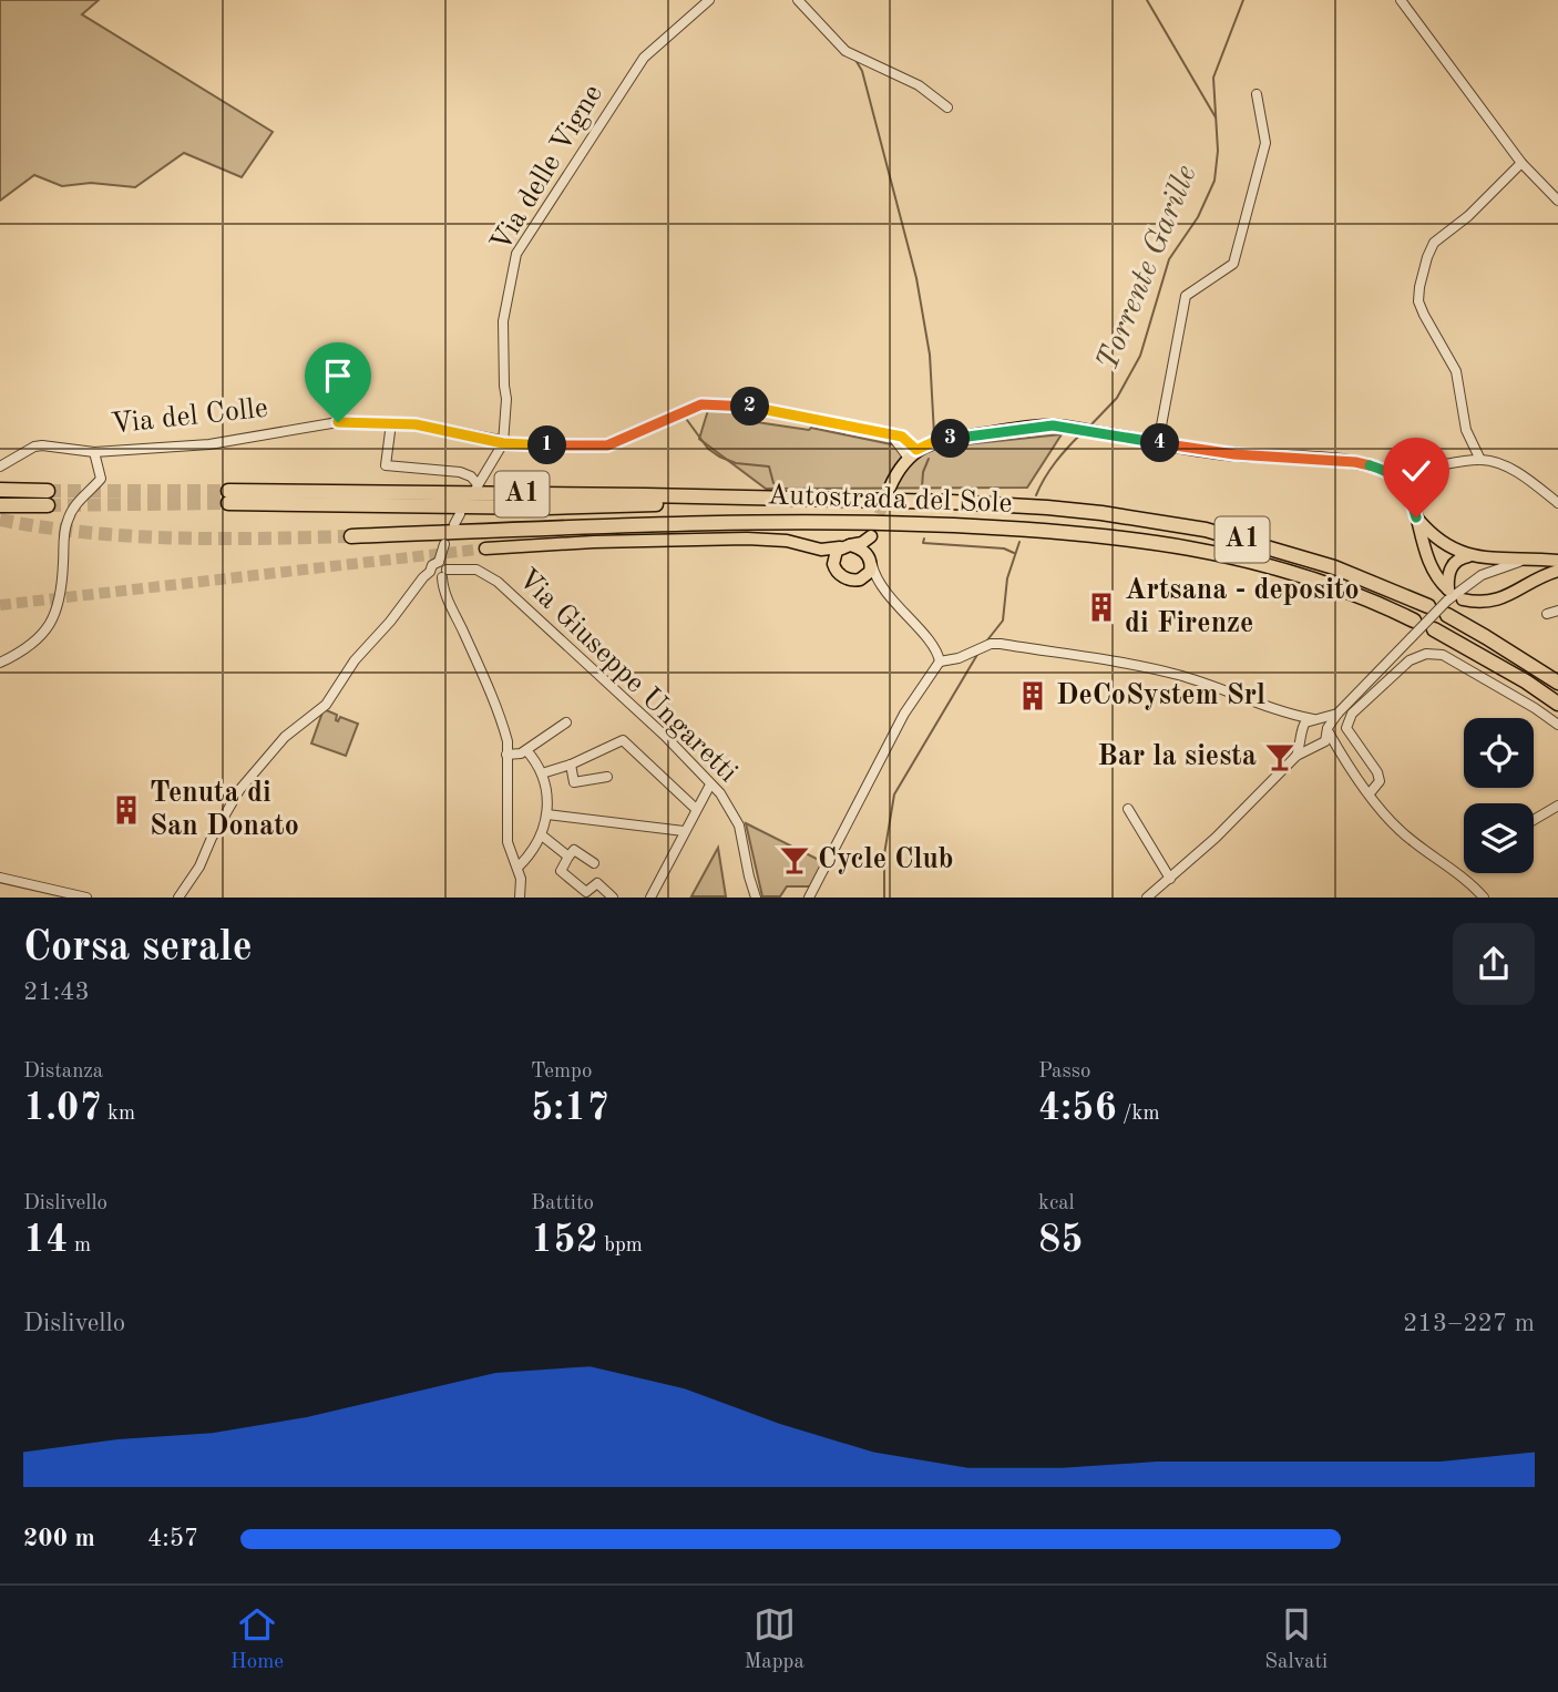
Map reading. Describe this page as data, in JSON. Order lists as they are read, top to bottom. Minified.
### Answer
{"streets":{"highway":["A1","Autostrada del Sole"],"street":["Via delle Vigne","Via del Colle","Via Giuseppe Ungaretti"]},"crossings":[["Via delle Vigne","Via del Colle"]],"water":["Torrente Garille"],"places":{"building":["Artsana - deposito di Firenze","DeCoSystem Srl","Tenuta di San Donato"],"bar":["Bar la siesta","Cycle Club"]},"page":{"pins":["2","3","4","1"],"heading":["Corsa serale","21:43"],"stats":[["Distanza","1.07 km"],["Tempo","5:17"],["Passo","4:56 /km"],["Dislivello","14 m"],["Battito","152 bpm"],["kcal","85"]],"chart":["Dislivello","213–227 m"],"list":[{"name":"200 m","note":"4:57"}],"tabs":["Home","Mappa","Salvati"]}}
